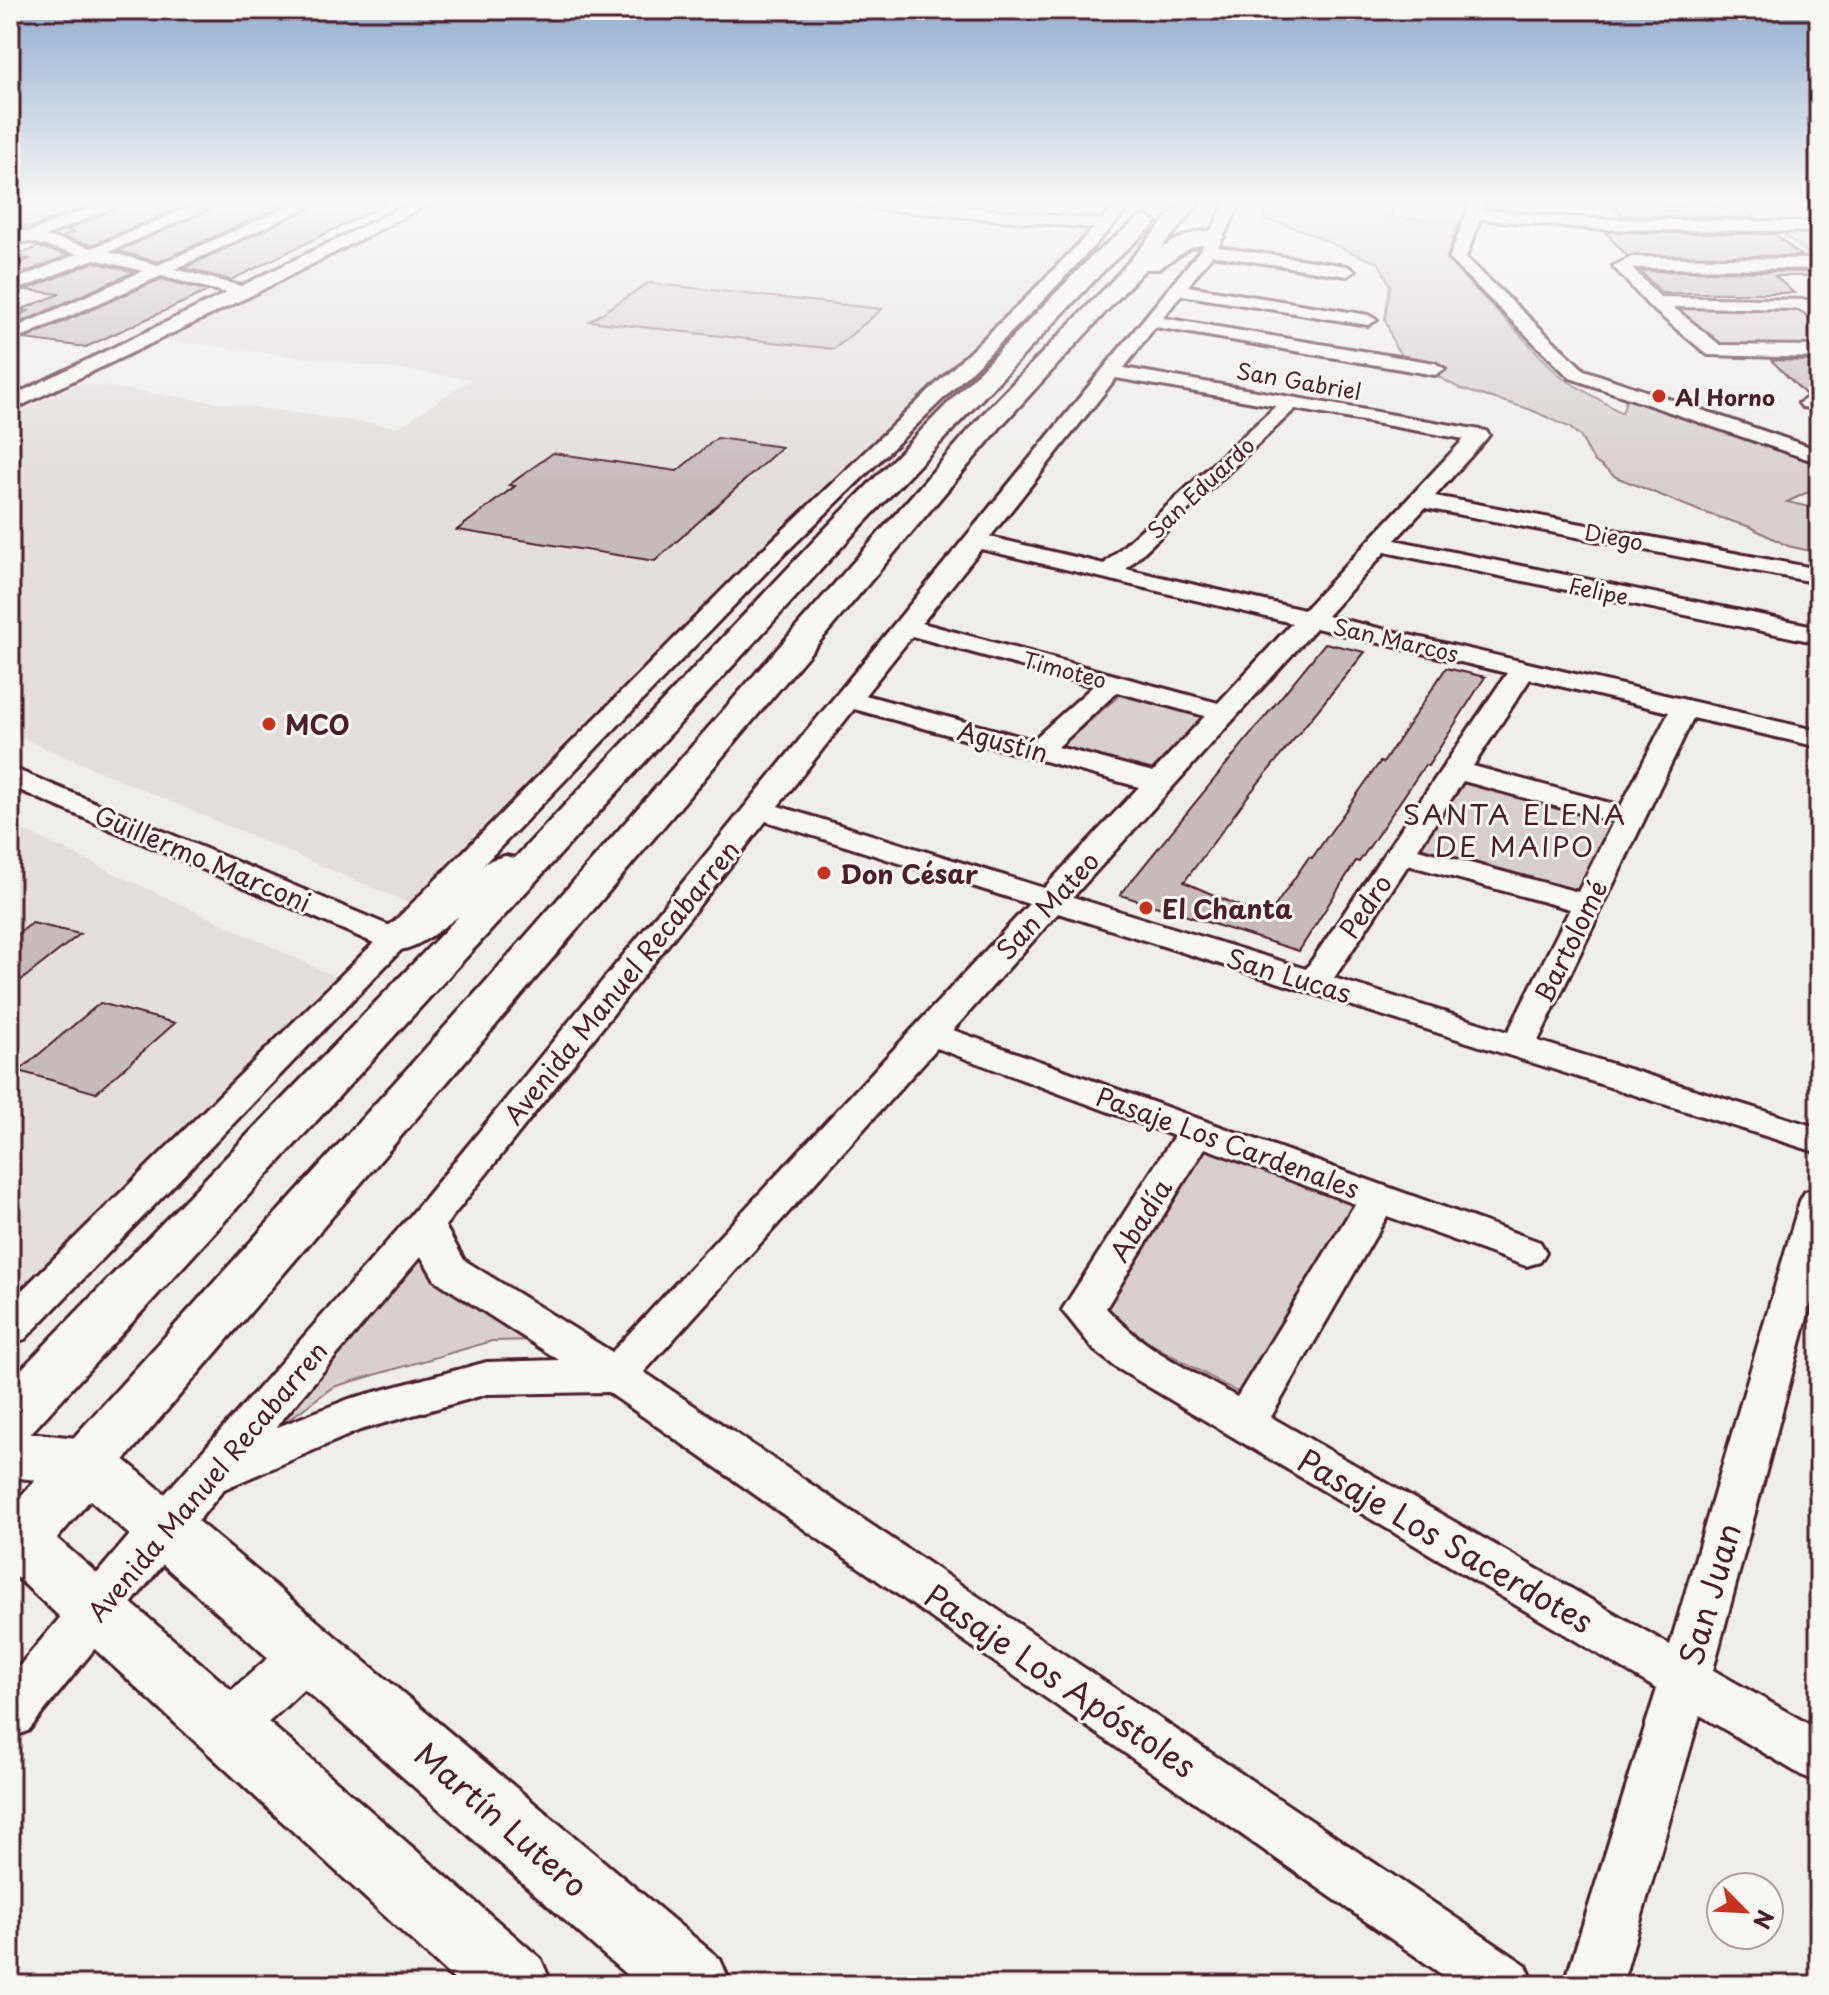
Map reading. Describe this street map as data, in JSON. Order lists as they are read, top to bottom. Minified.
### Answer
{"streets":{"main road":["Martín Lutero"],"street":["San Gabriel","San Eduardo","Diego","Felipe","San Marcos","Timoteo","Agustín","Guillermo Marconi","San Mateo","Pedro","Bartolomé","San Lucas","Avenida Manuel Recabarren","Pasaje Los Cardenales","Abadía","Pasaje Los Sacerdotes","San Juan","Pasaje Los Apóstoles"]},"crossings":[["San Gabriel","San Eduardo"],["San Gabriel","San Mateo"],["San Gabriel","Avenida Manuel Recabarren"],["San Eduardo","San Marcos"],["Diego","San Mateo"],["Felipe","San Mateo"],["San Marcos","San Mateo"],["San Marcos","Pedro"],["San Marcos","Bartolomé"],["San Marcos","Avenida Manuel Recabarren"],["Timoteo","San Mateo"],["Timoteo","Avenida Manuel Recabarren"],["Agustín","San Mateo"],["Agustín","Avenida Manuel Recabarren"],["San Mateo","San Lucas"],["San Mateo","Pasaje Los Cardenales"],["San Mateo","Pasaje Los Apóstoles"],["Pedro","San Lucas"],["Bartolomé","San Lucas"],["San Lucas","Avenida Manuel Recabarren"],["Avenida Manuel Recabarren","Pasaje Los Apóstoles"],["Avenida Manuel Recabarren","Martín Lutero"],["Pasaje Los Cardenales","Abadía"],["Abadía","Pasaje Los Sacerdotes"],["Pasaje Los Sacerdotes","San Juan"]],"districts":["SANTA ELENA DE MAIPO"],"places":["Al Horno","MCO","Don César","El Chanta"],"north":"bottom right"}
